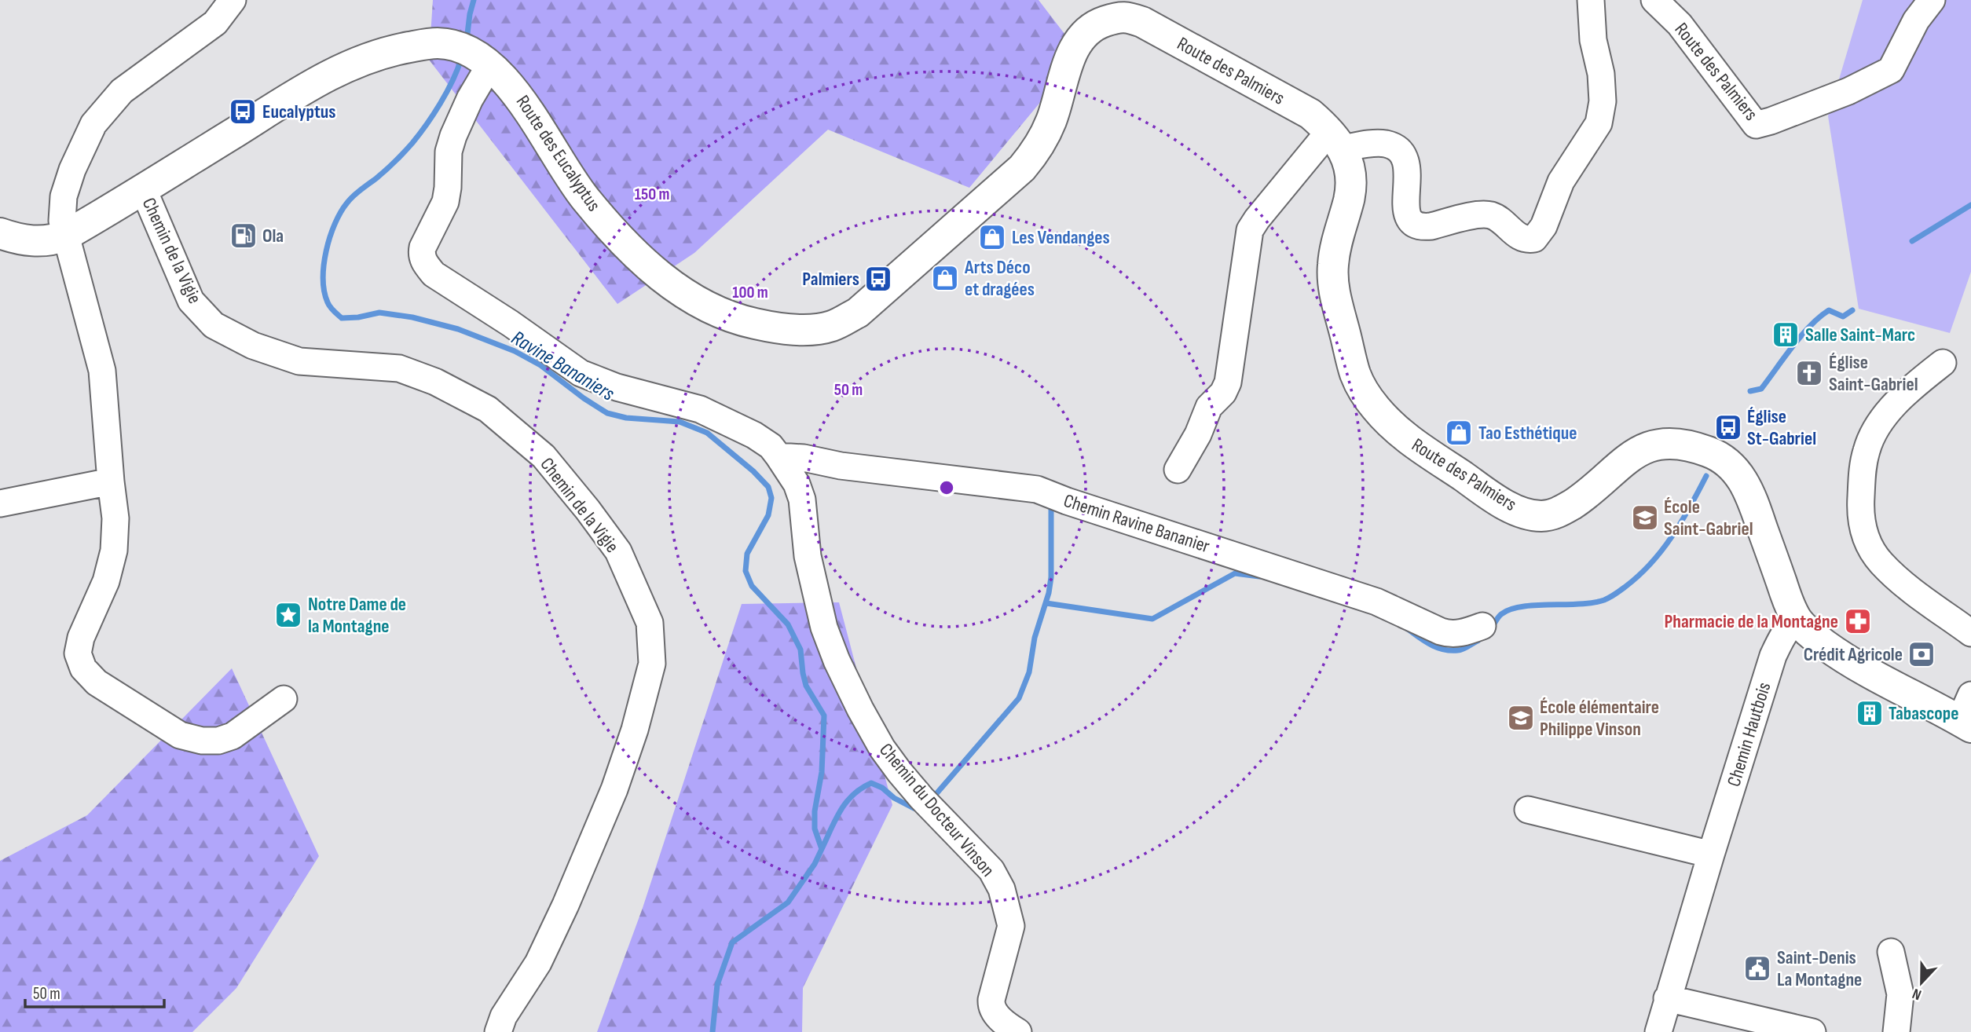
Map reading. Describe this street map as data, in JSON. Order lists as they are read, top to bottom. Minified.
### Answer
{"streets":{"main road":["Route des Palmiers","Route des Eucalyptus"],"street":["Chemin de la Vigie","Chemin Ravine Bananier","Chemin Hautbois","Chemin du Docteur Vinson"]},"crossings":[["Route des Palmiers","Route des Eucalyptus"],["Route des Palmiers","Chemin Hautbois"],["Route des Eucalyptus","Chemin de la Vigie"],["Route des Eucalyptus","Chemin du Docteur Vinson"],["Chemin Ravine Bananier","Chemin du Docteur Vinson"]],"water":["Ravine Bananiers"],"places":{"bus stop":["Eucalyptus","Palmiers","Église St-Gabriel"],"fuel station":["Ola"],"shop":["Les Vendanges","Arts Déco et dragées","Tao Esthétique"],"building":["Salle Saint-Marc","Tabascope"],"church":["Église Saint-Gabriel"],"school or university":["École Saint-Gabriel","École élémentaire Philippe Vinson"],"place":["Notre Dame de la Montagne"],"pharmacy":["Pharmacie de la Montagne"],"bank":["Crédit Agricole"],"public building":["Saint-Denis La Montagne"]},"scale_bar":"50 m","north":"bottom","rings":["150 m","100 m","50 m"]}
